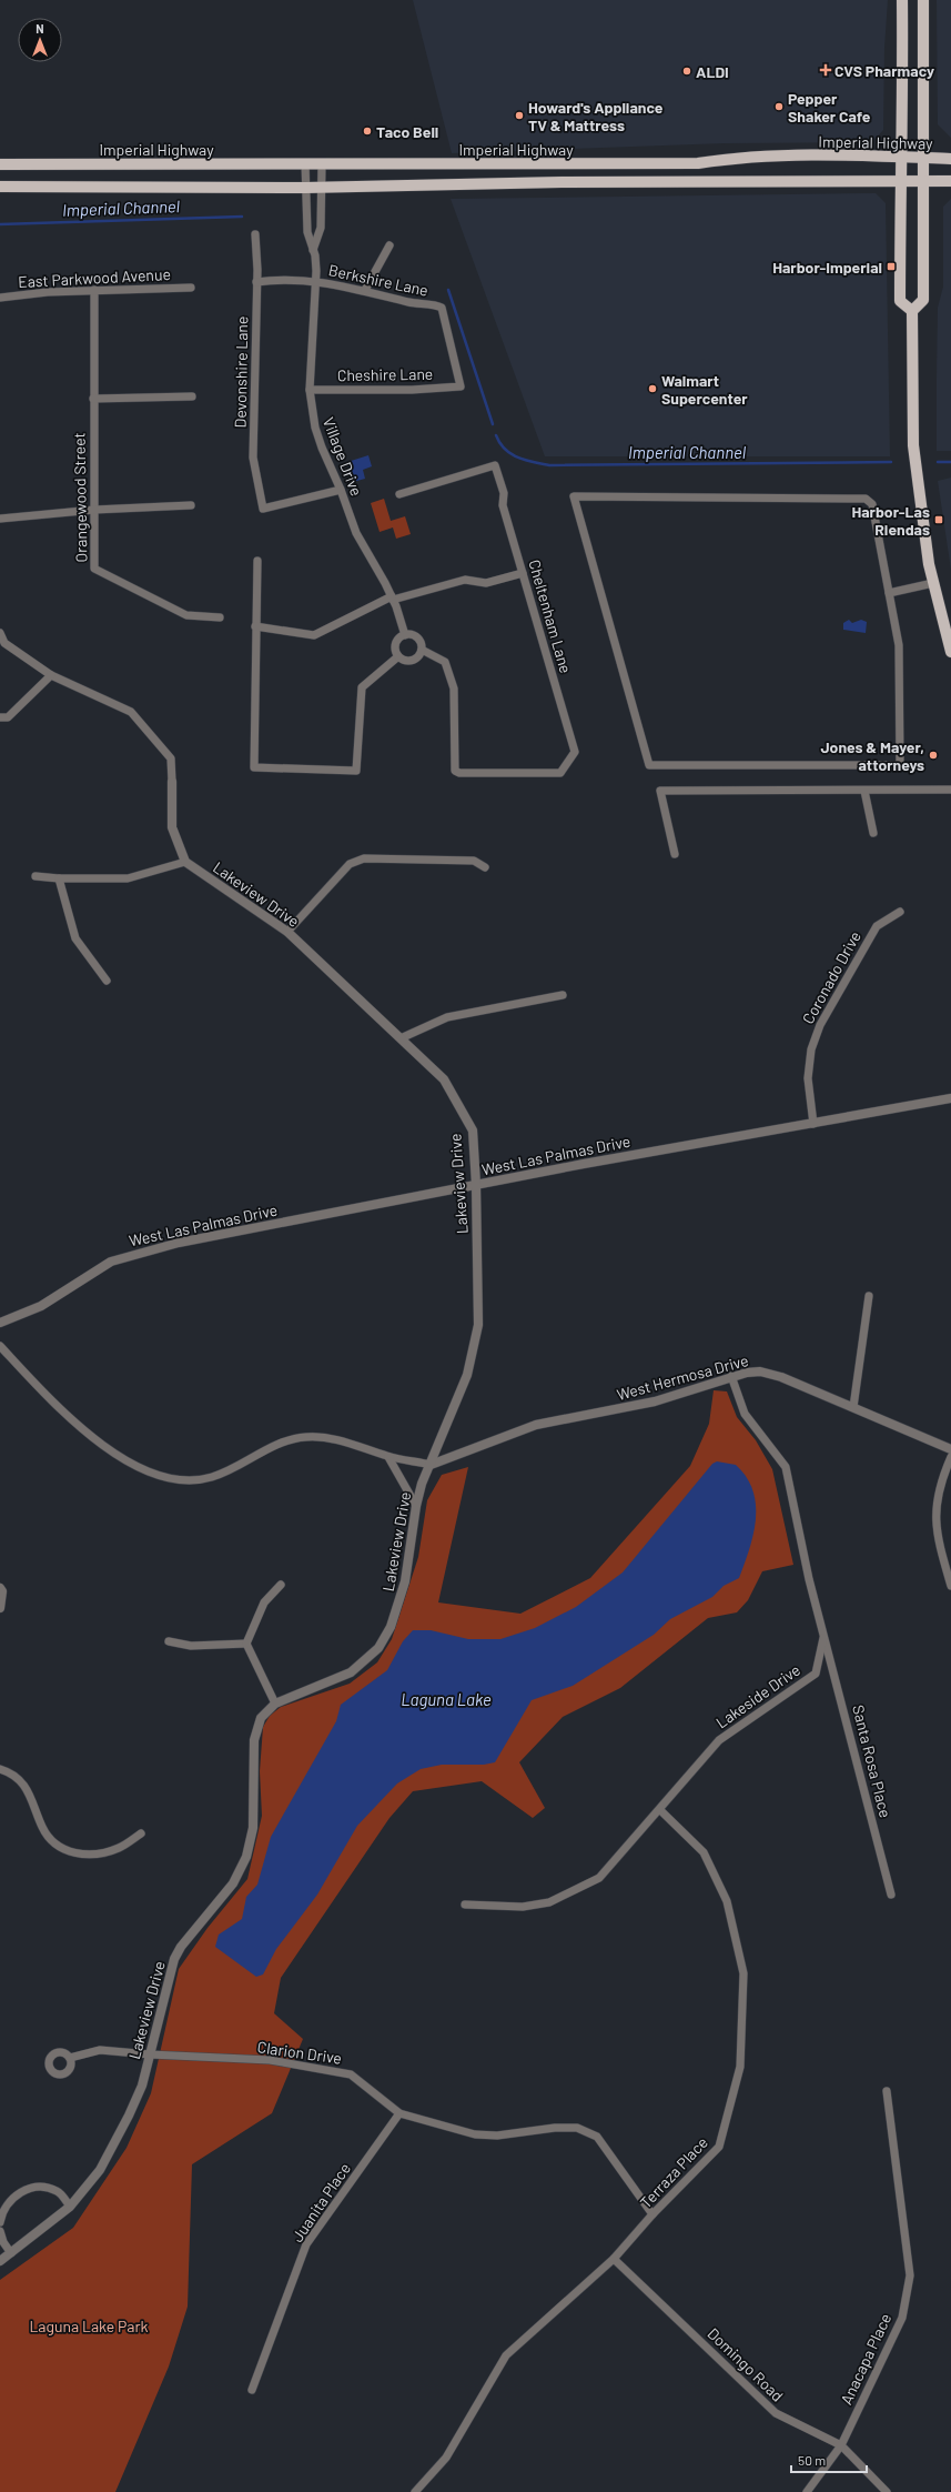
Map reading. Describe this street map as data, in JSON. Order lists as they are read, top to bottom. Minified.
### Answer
{"streets":{"main road":["Imperial Highway"],"street":["East Parkwood Avenue","Berkshire Lane","Devonshire Lane","Cheshire Lane","Village Drive","Orangewood Street","Cheltenham Lane","Lakeview Drive","Coronado Drive","West Las Palmas Drive","West Hermosa Drive","Lakeside Drive","Santa Rosa Place","Clarion Drive","Terraza Place","Juanita Place","Anacapa Place","Domingo Road"]},"crossings":[["Imperial Highway","Village Drive"],["East Parkwood Avenue","Orangewood Street"],["Berkshire Lane","Devonshire Lane"],["Berkshire Lane","Cheshire Lane"],["Berkshire Lane","Village Drive"],["Devonshire Lane","Village Drive"],["Cheshire Lane","Village Drive"],["Village Drive","Cheltenham Lane"],["Lakeview Drive","West Las Palmas Drive"],["Lakeview Drive","West Hermosa Drive"],["Lakeview Drive","Clarion Drive"],["Coronado Drive","West Las Palmas Drive"],["West Hermosa Drive","Lakeside Drive"],["Lakeside Drive","Santa Rosa Place"],["Lakeside Drive","Terraza Place"],["Clarion Drive","Terraza Place"],["Clarion Drive","Juanita Place"],["Terraza Place","Domingo Road"],["Anacapa Place","Domingo Road"]],"water":["Imperial Channel","Laguna Lake"],"parks":["Laguna Lake Park"],"places":{"health":["CVS Pharmacy"],"other":["ALDI","Pepper Shaker Cafe","Howard's Appliance TV & Mattress","Taco Bell","Walmart Supercenter","Jones & Mayer, attorneys"],"transit":["Harbor-Imperial","Harbor-Las Riendas"]},"scale_bar":"50 m","north":"top"}
